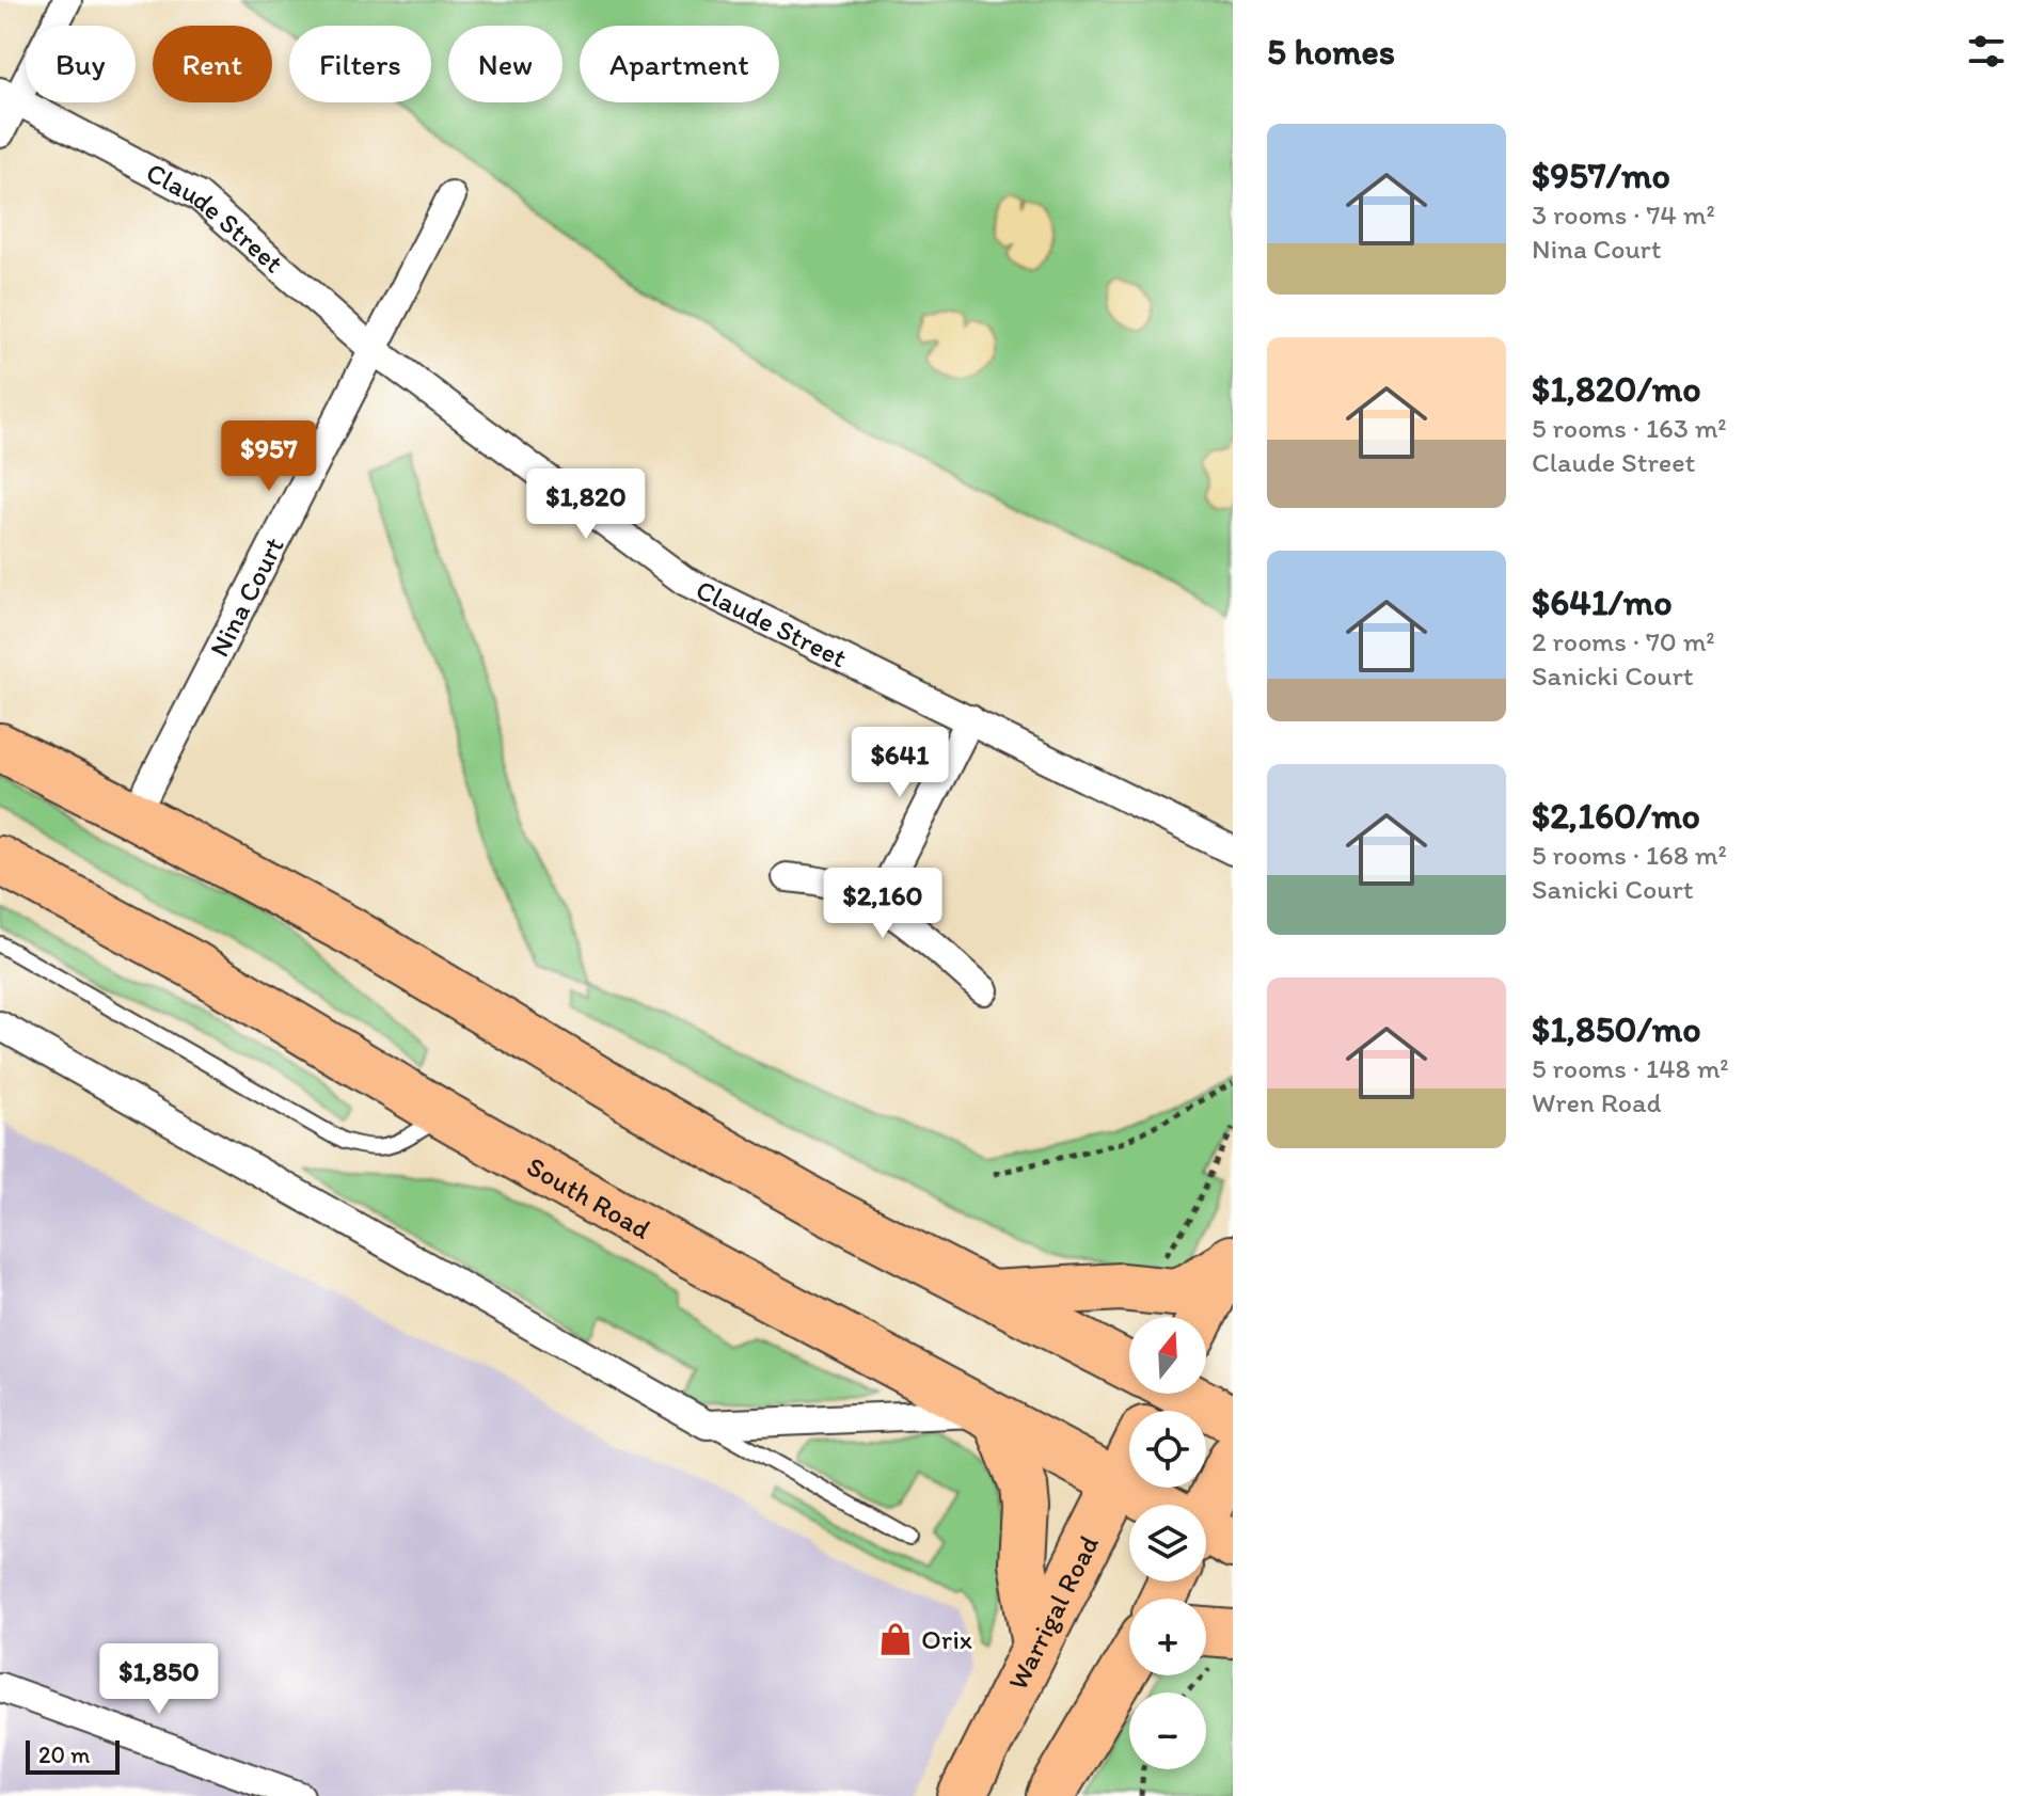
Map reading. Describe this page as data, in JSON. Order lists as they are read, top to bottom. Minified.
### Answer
{"streets":{"highway":["South Road","Warrigal Road"],"street":["Claude Street","Nina Court"]},"crossings":[["Claude Street","Nina Court"],["South Road","Warrigal Road"]],"places":{"shop":["Orix"]},"scale_bar":"20 m","north":"top","page":{"heading":"5 homes","chip":["Buy","Rent","Filters","New","Apartment"],"list":[{"name":"$957/mo","note":"3 rooms · 74 m² · Nina Court"},{"name":"$1,820/mo","note":"5 rooms · 163 m² · Claude Street"},{"name":"$641/mo","note":"2 rooms · 70 m² · Sanicki Court"},{"name":"$2,160/mo","note":"5 rooms · 168 m² · Sanicki Court"},{"name":"$1,850/mo","note":"5 rooms · 148 m² · Wren Road"}],"price":["$957","$1,820","$641","$2,160","$1,850"],"map_buttons":["+","−"],"scale":"20 m"}}
